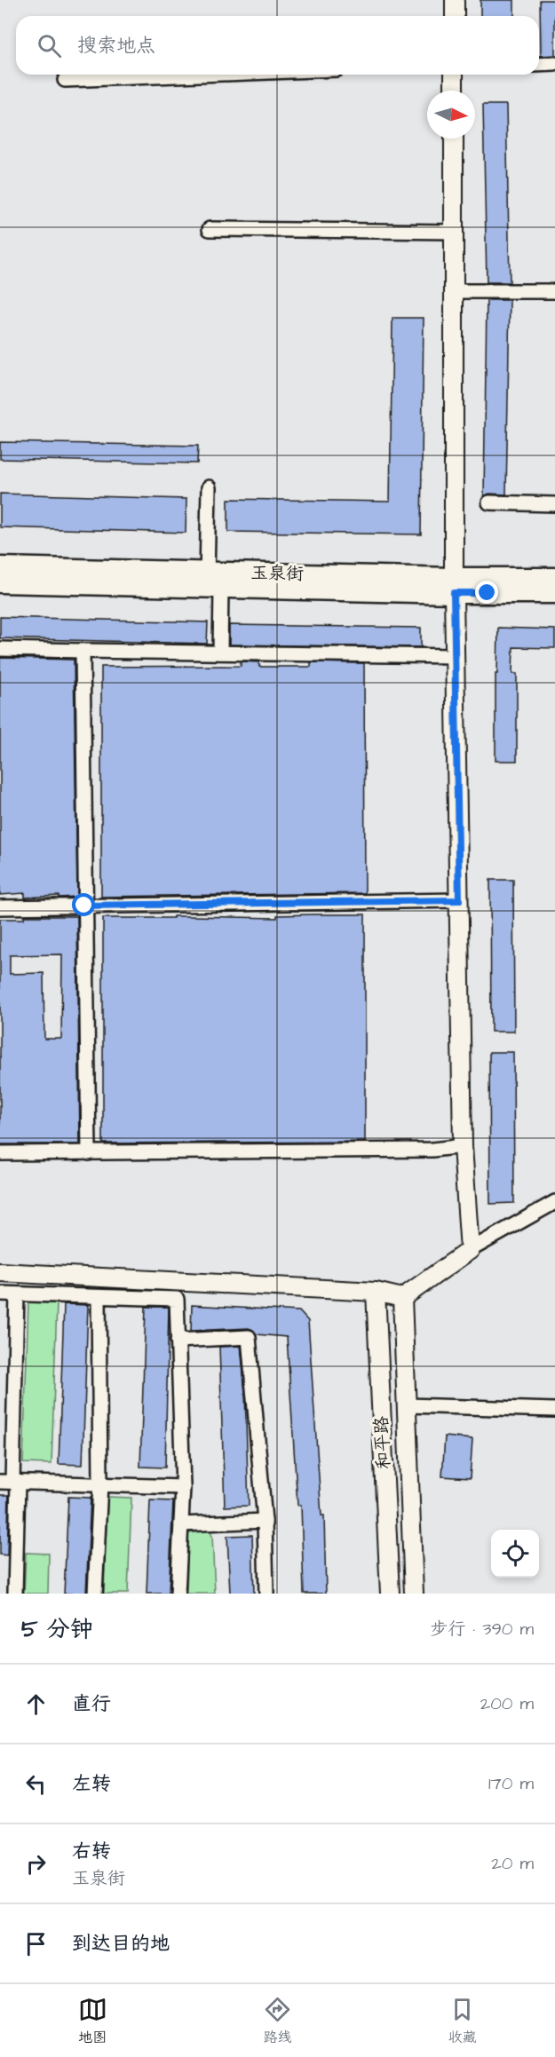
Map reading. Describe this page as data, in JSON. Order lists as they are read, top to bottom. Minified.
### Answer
{"streets":{"main road":["玉泉街"],"street":["和平路"]},"north":"right","page":{"search":"搜索地点","heading":["5 分钟","步行 · 390 m"],"list":[["直行","200 m"],["左转","170 m"],["右转","玉泉街","20 m"],"到达目的地"],"nav":["地图","路线","收藏"]}}
